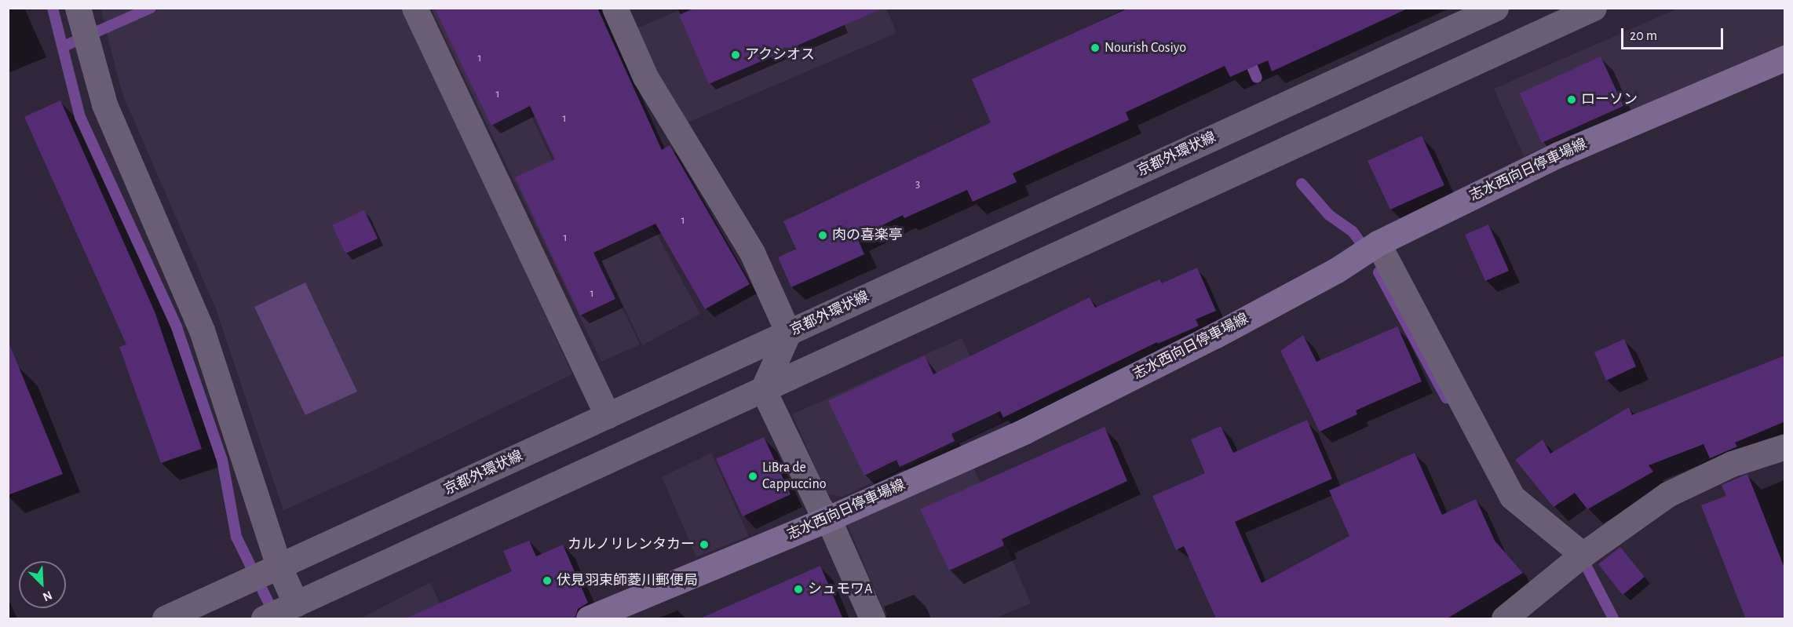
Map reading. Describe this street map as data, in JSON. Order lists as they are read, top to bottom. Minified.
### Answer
{"streets":{"main road":["志水西向日停車場線"],"street":["京都外環状線"]},"places":["Nourish Cosiyo","アクシオス","ローソン","肉の喜楽亭","LiBra de Cappuccino","カルノリレンタカー","伏見羽束師菱川郵便局","シュモワA"],"house_numbers":["1","1","1","3","1","1","1"],"scale_bar":"20 m","north":"bottom right"}
